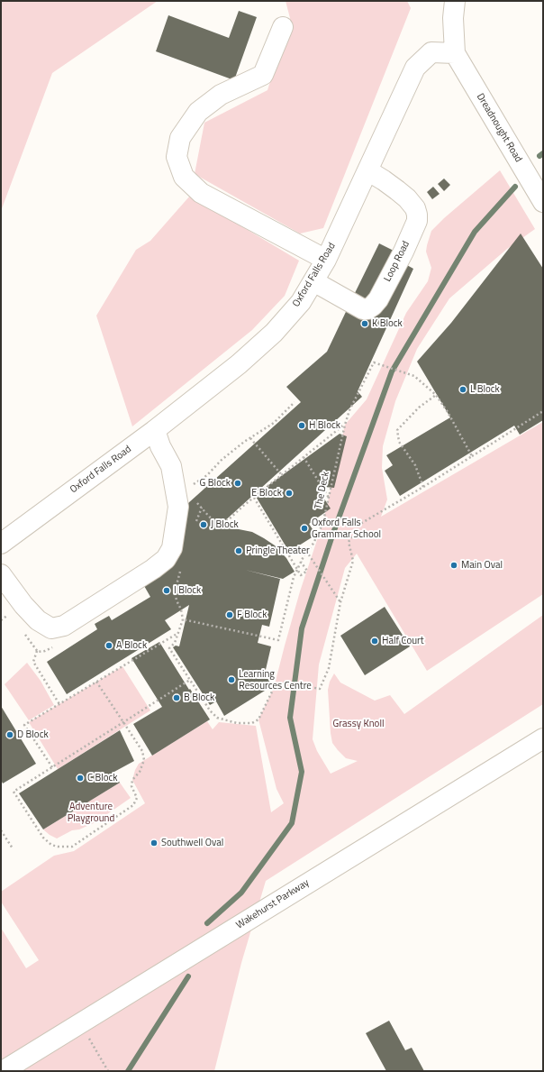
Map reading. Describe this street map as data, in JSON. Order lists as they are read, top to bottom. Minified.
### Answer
{"streets":{"street":["Dreadnought Road","Loop Road","Oxford Falls Road","Wakehurst Parkway"],"path":["The Deck"]},"crossings":[["Dreadnought Road","Oxford Falls Road"],["Loop Road","Oxford Falls Road"]],"parks":["Grassy Knoll","Adventure Playground"],"places":["K Block","L Block","H Block","G Block","E Block","J Block","Oxford Falls Grammar School","Pringle Theater","Main Oval","I Block","F Block","Half Court","A Block","Learning Resources Centre","B Block","D Block","C Block","Southwell Oval"]}
